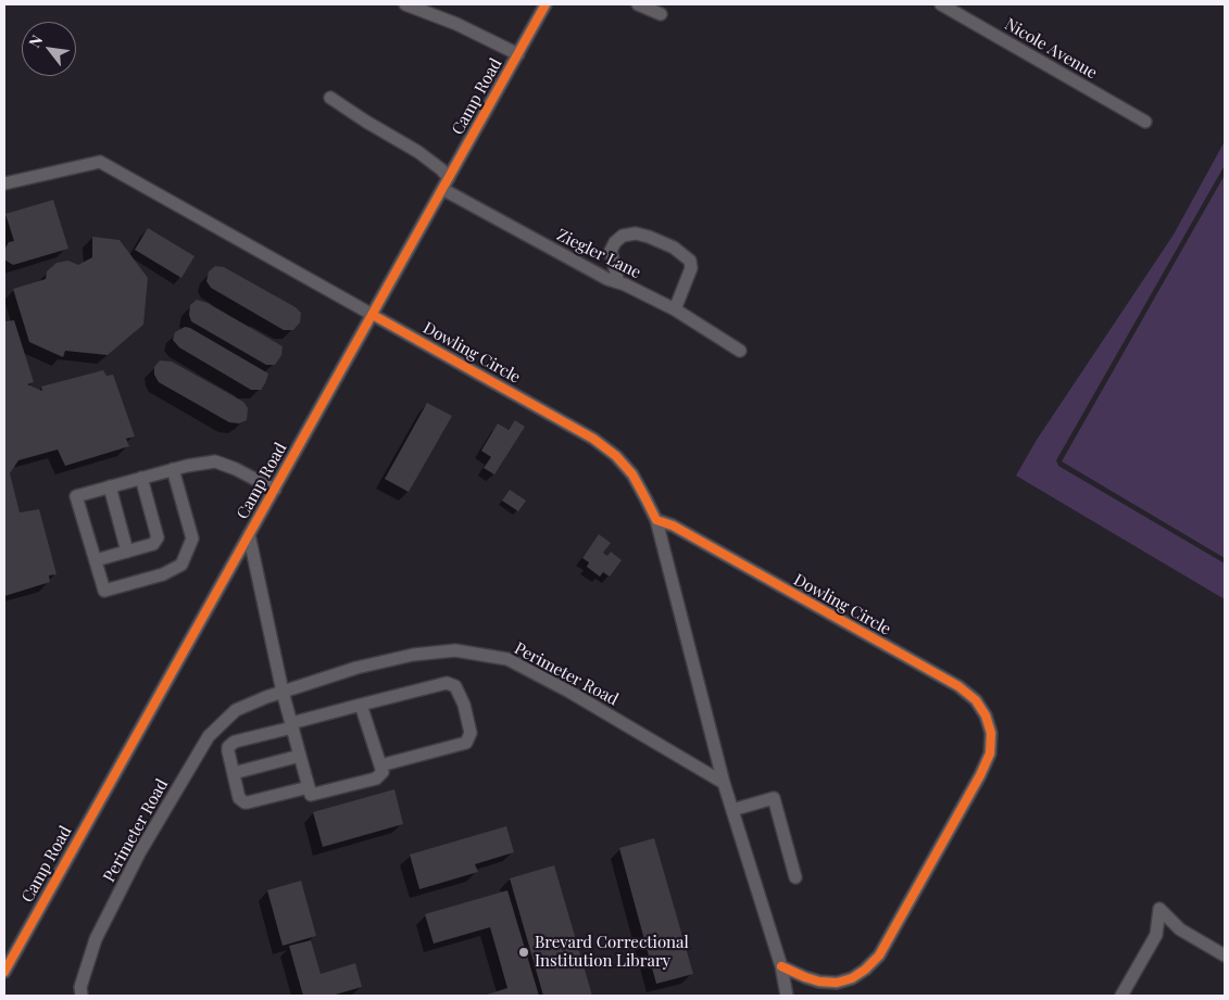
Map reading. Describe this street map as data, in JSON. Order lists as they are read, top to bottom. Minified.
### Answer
{"streets":{"street":["Nicole Avenue","Camp Road","Ziegler Lane","Dowling Circle","Perimeter Road"]},"crossings":[["Camp Road","Ziegler Lane"],["Camp Road","Dowling Circle"]],"places":["Brevard Correctional Institution Library"],"north":"top left"}
